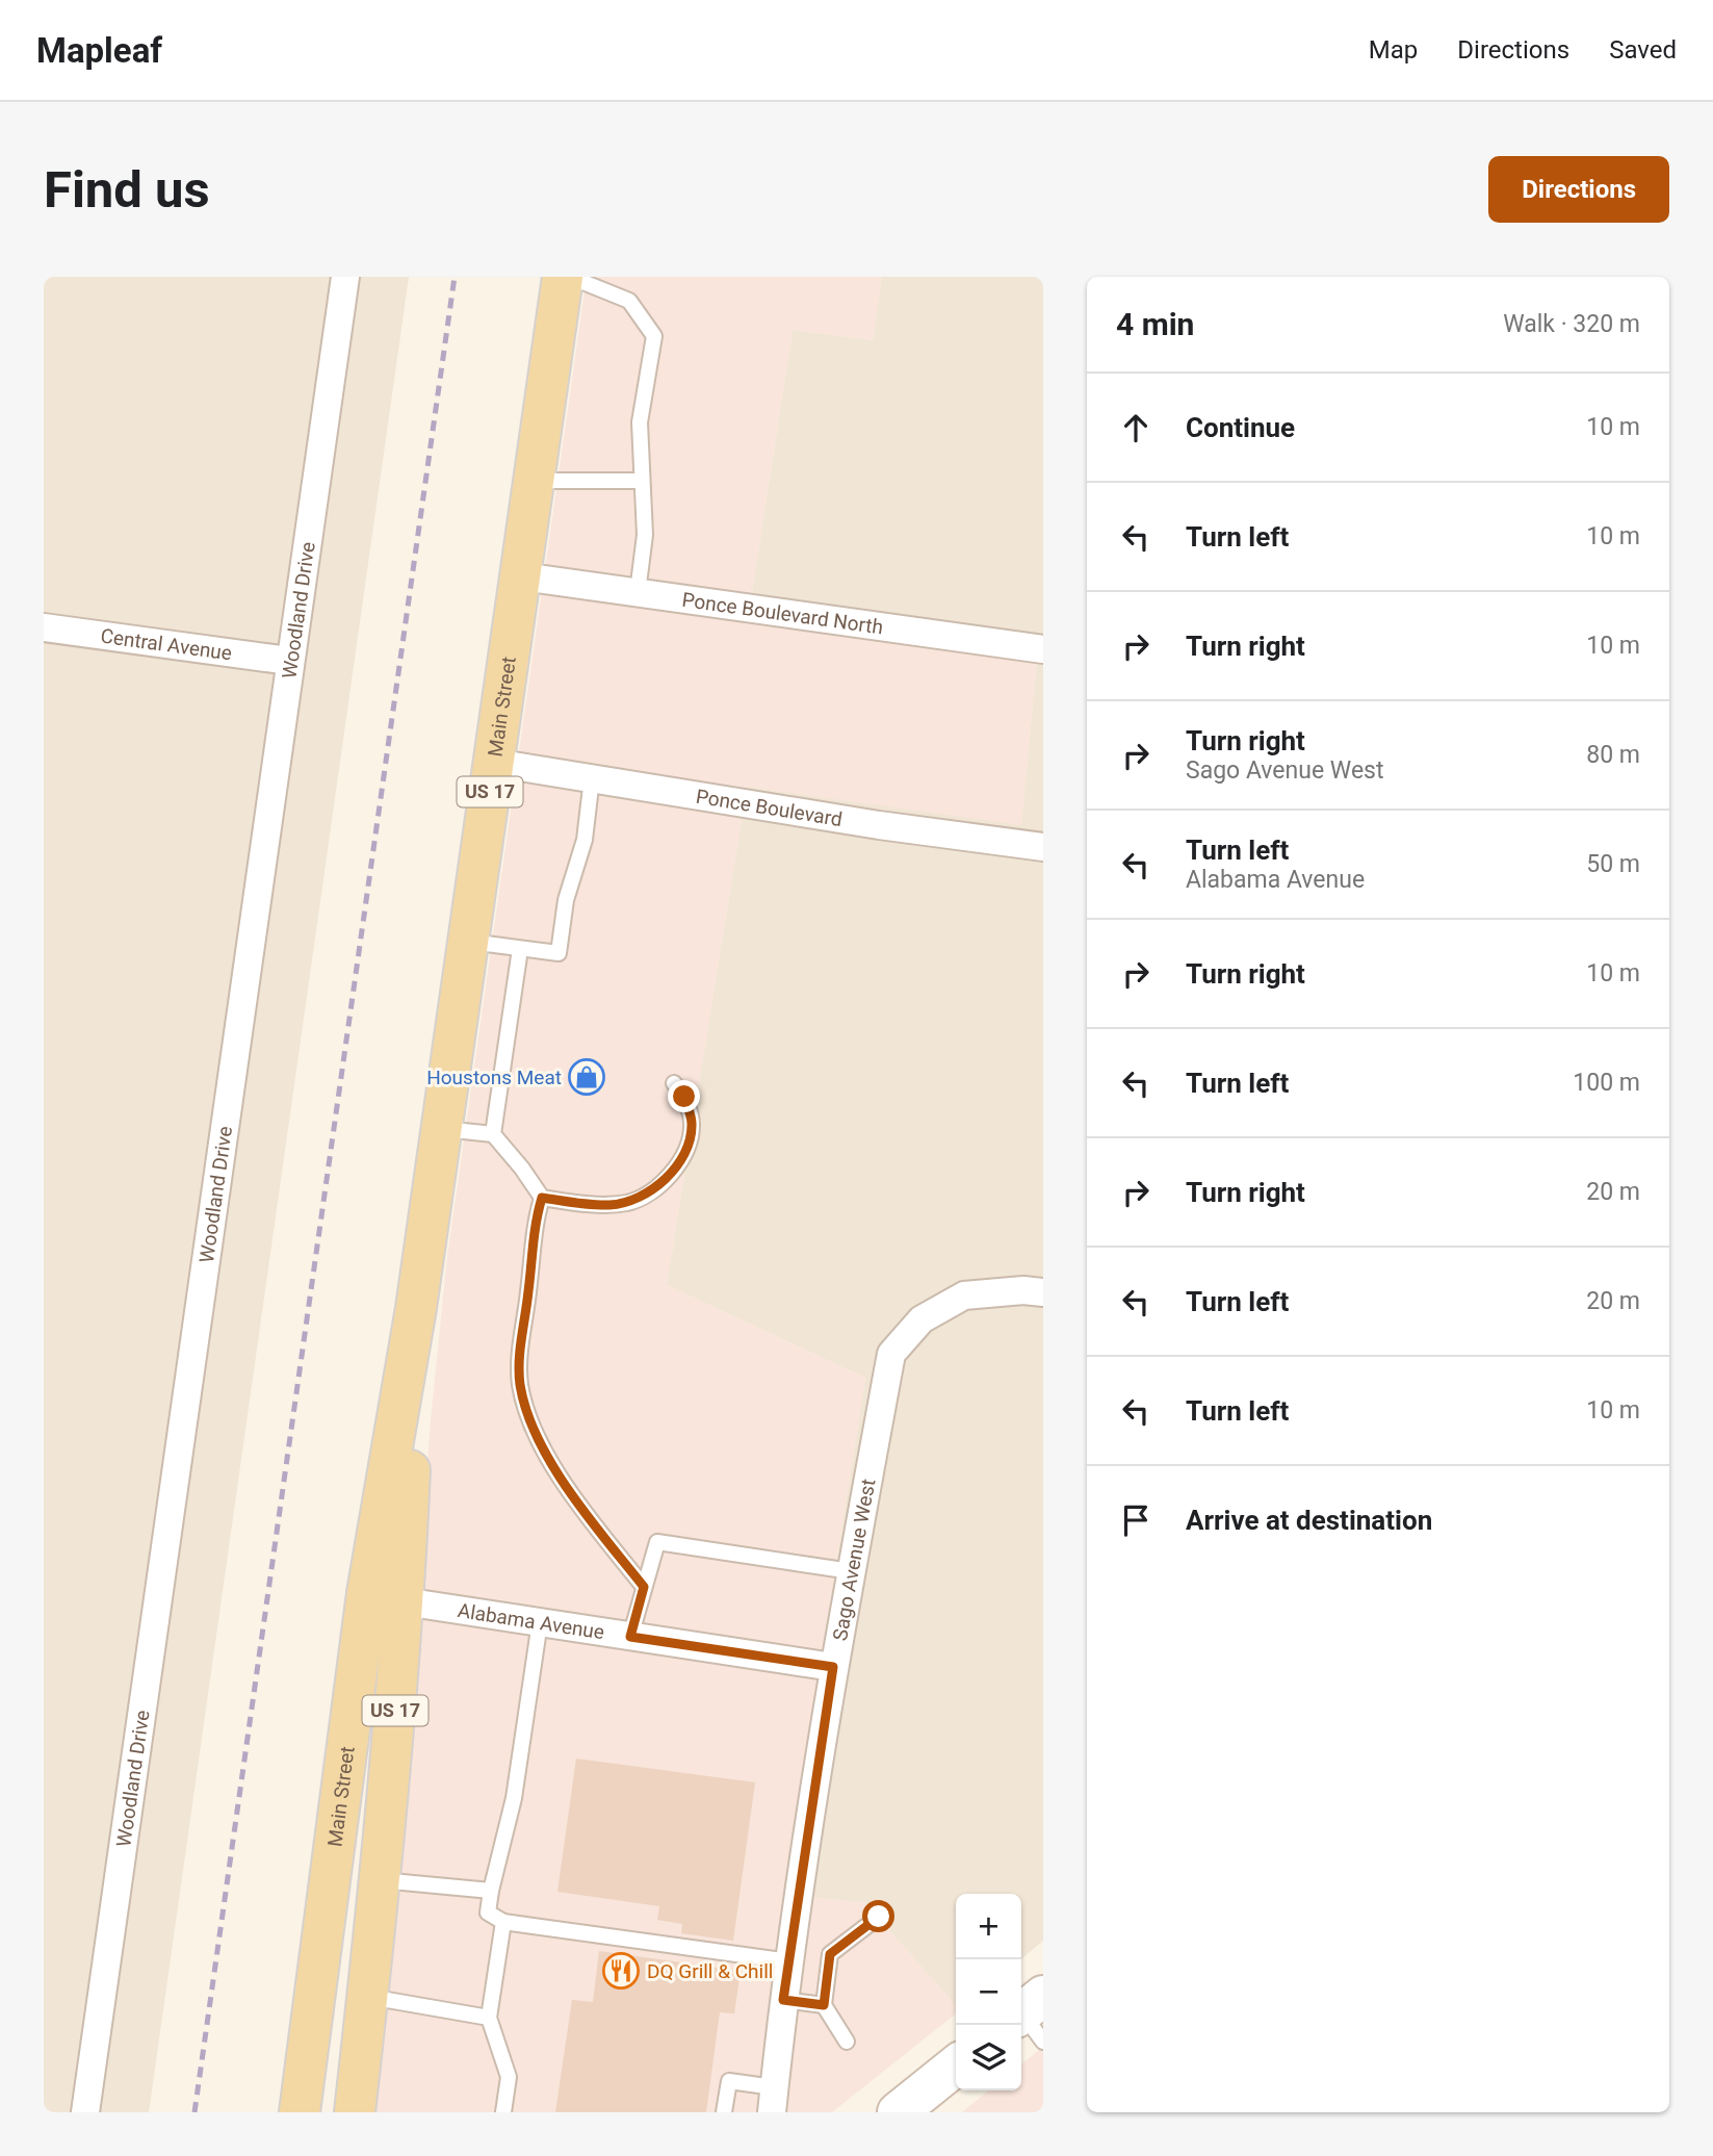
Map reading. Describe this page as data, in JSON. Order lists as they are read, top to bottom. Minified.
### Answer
{"streets":{"main road":["Main Street","US 17"],"street":["Woodland Drive","Ponce Boulevard North","Central Avenue","Ponce Boulevard","Sago Avenue West","Alabama Avenue"]},"crossings":[["Woodland Drive","Central Avenue"],["Ponce Boulevard North","Main Street"],["Main Street","Ponce Boulevard"],["Main Street","Alabama Avenue"],["Sago Avenue West","Alabama Avenue"]],"places":{"shop":["Houstons Meat"],"restaurant":["DQ Grill & Chill"]},"page":{"header":"Mapleaf","nav":["Map","Directions","Saved"],"buttons":"Directions","title":"Find us","heading":["4 min","Walk · 320 m"],"list":[["Continue","10 m"],["Turn left","10 m"],["Turn right","10 m"],["Turn right","Sago Avenue West","80 m"],["Turn left","Alabama Avenue","50 m"],["Turn right","10 m"],["Turn left","100 m"],["Turn right","20 m"],["Turn left","20 m"],["Turn left","10 m"],"Arrive at destination"],"map_buttons":["+","−"]}}
